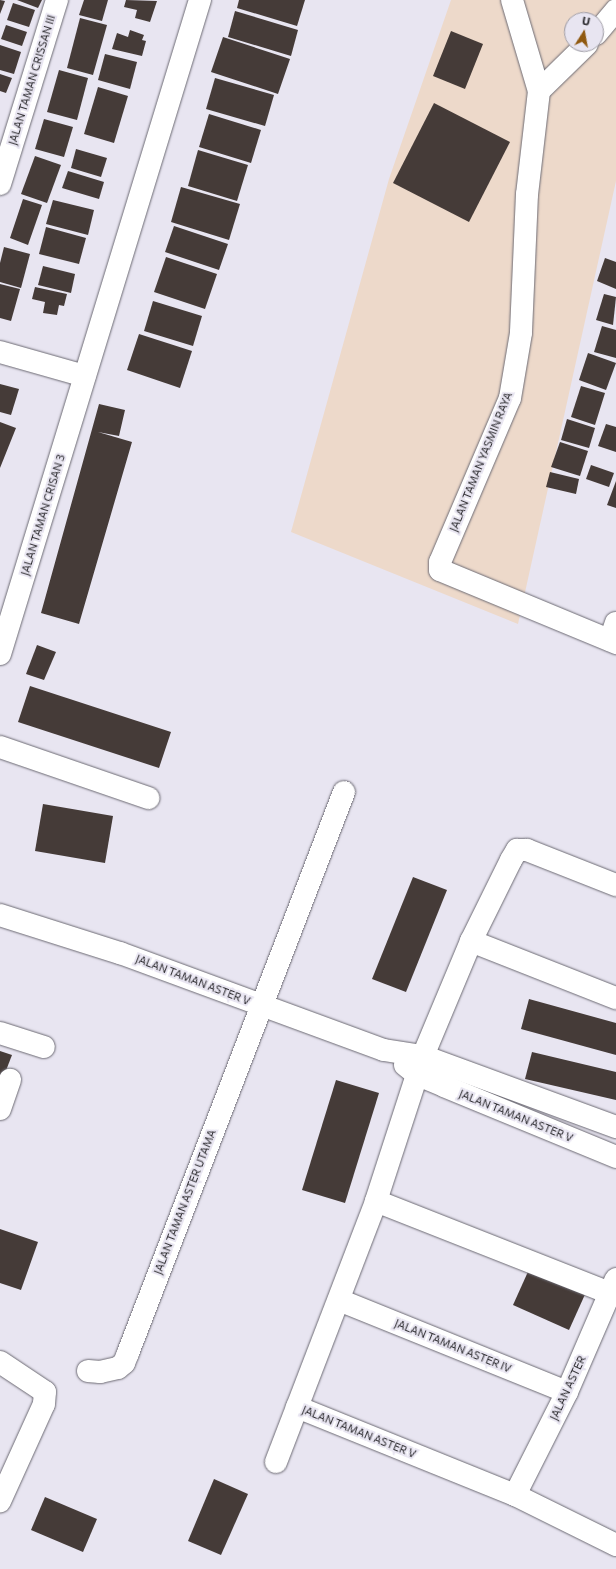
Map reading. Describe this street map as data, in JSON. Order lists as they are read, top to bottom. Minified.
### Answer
{"streets":{"street":["JALAN TAMAN CRISSAN III","JALAN TAMAN YASMIN RAYA","JALAN TAMAN CRISAN 3","JALAN TAMAN ASTER V","JALAN TAMAN ASTER UTAMA","JALAN TAMAN ASTER IV","JALAN ASTER"]},"crossings":[["JALAN TAMAN ASTER V","JALAN TAMAN ASTER UTAMA"],["JALAN TAMAN ASTER V","JALAN TAMAN ASTER IV"],["JALAN TAMAN ASTER V","JALAN ASTER"],["JALAN TAMAN ASTER IV","JALAN ASTER"]],"north":"top"}
